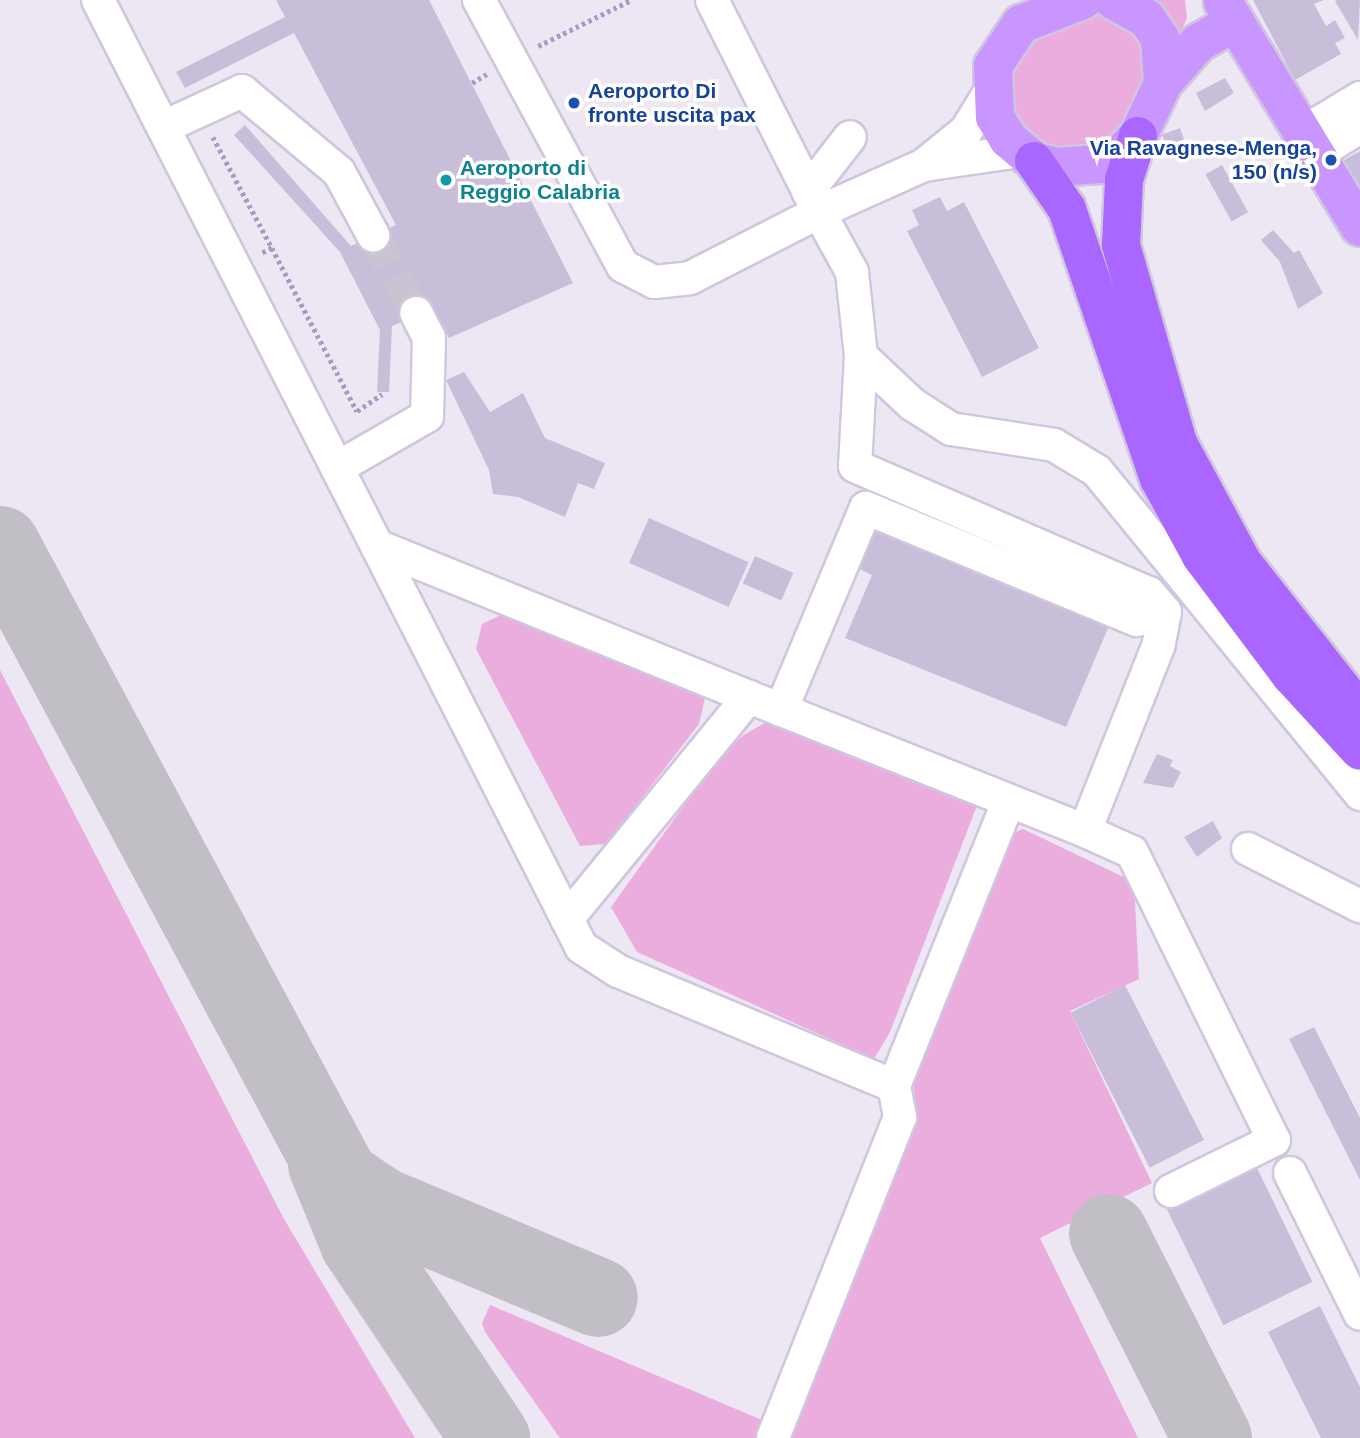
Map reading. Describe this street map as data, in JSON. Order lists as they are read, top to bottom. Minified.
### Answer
{"places":["Aeroporto Di fronte uscita pax","Via Ravagnese-Menga, 150 (n/s)","Aeroporto di Reggio Calabria"]}
